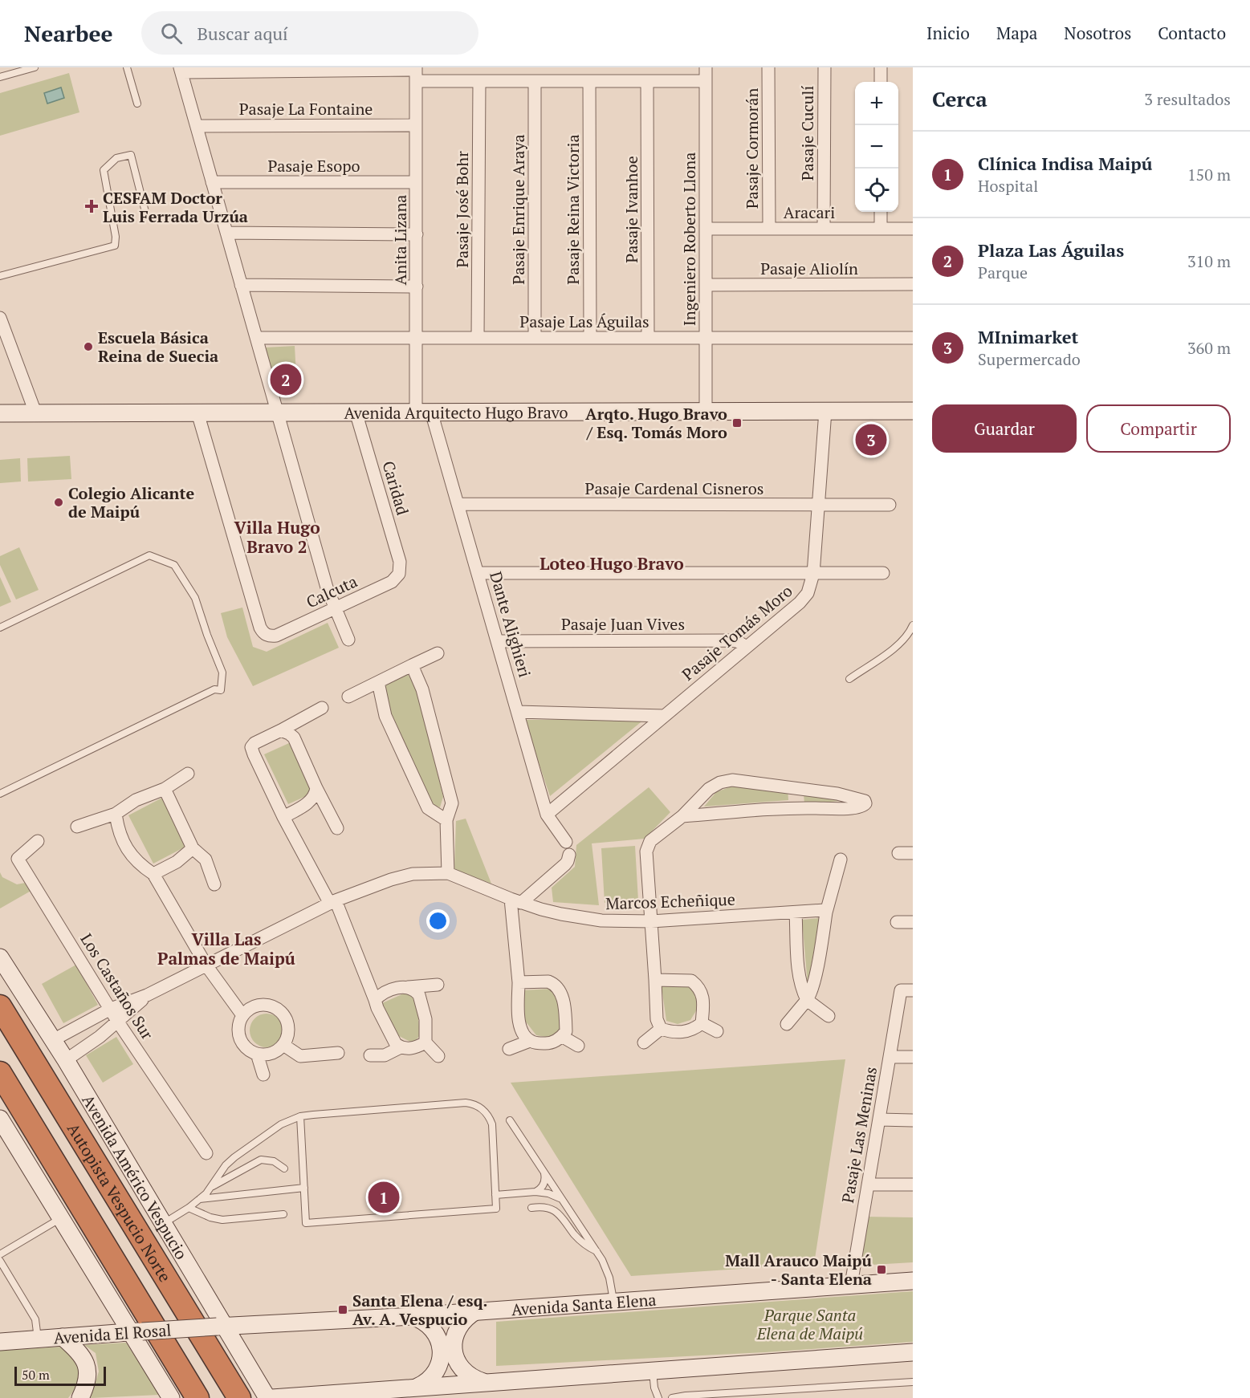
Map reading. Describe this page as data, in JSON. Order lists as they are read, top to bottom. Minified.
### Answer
{"streets":{"highway":["Autopista Vespucio Norte"],"main road":["Avenida Arquitecto Hugo Bravo","Avenida Américo Vespucio","Avenida Santa Elena","Avenida El Rosal"],"street":["Pasaje La Fontaine","Pasaje Cuculí","Pasaje Cormorán","Pasaje Esopo","Pasaje José Bohr","Pasaje Enrique Araya","Pasaje Reina Victoria","Pasaje Ivanhoe","Aracari","Ingeniero Roberto Llona","Anita Lizana","Pasaje Aliolín","Pasaje Las Águilas","Caridad","Pasaje Cardenal Cisneros","Calcuta","Pasaje Juan Vives","Dante Alighieri","Pasaje Tomás Moro","Marcos Echeñique","Los Castaños Sur","Pasaje Las Meninas"]},"crossings":[["Pasaje La Fontaine","Anita Lizana"],["Pasaje Cuculí","Aracari"],["Pasaje Cormorán","Aracari"],["Pasaje Esopo","Anita Lizana"],["Pasaje José Bohr","Pasaje Las Águilas"],["Pasaje Enrique Araya","Pasaje Las Águilas"],["Pasaje Reina Victoria","Pasaje Las Águilas"],["Pasaje Ivanhoe","Pasaje Las Águilas"],["Aracari","Ingeniero Roberto Llona"],["Ingeniero Roberto Llona","Pasaje Aliolín"],["Ingeniero Roberto Llona","Pasaje Las Águilas"],["Ingeniero Roberto Llona","Avenida Arquitecto Hugo Bravo"],["Anita Lizana","Pasaje Las Águilas"],["Anita Lizana","Avenida Arquitecto Hugo Bravo"],["Anita Lizana","Dante Alighieri"],["Avenida Arquitecto Hugo Bravo","Caridad"],["Avenida Arquitecto Hugo Bravo","Calcuta"],["Avenida Arquitecto Hugo Bravo","Dante Alighieri"],["Avenida Arquitecto Hugo Bravo","Pasaje Tomás Moro"],["Caridad","Calcuta"],["Pasaje Cardenal Cisneros","Dante Alighieri"],["Pasaje Cardenal Cisneros","Pasaje Tomás Moro"],["Pasaje Juan Vives","Dante Alighieri"],["Pasaje Juan Vives","Pasaje Tomás Moro"],["Dante Alighieri","Pasaje Tomás Moro"],["Marcos Echeñique","Los Castaños Sur"],["Marcos Echeñique","Avenida Américo Vespucio"],["Pasaje Las Meninas","Avenida Santa Elena"],["Avenida Américo Vespucio","Avenida Santa Elena"],["Avenida Américo Vespucio","Avenida El Rosal"],["Avenida Santa Elena","Avenida El Rosal"]],"districts":["Villa Hugo Bravo 2","Loteo Hugo Bravo","Villa Las Palmas de Maipú"],"parks":["Parque Santa Elena de Maipú"],"places":{"health":["CESFAM Doctor Luis Ferrada Urzúa"],"other":["Escuela Básica Reina de Suecia","Colegio Alicante de Maipú"],"transit":["Arqto. Hugo Bravo / Esq. Tomás Moro","Mall Arauco Maipú - Santa Elena","Santa Elena / esq. Av. A. Vespucio"]},"scale_bar":"50 m","page":{"header":"Nearbee","search":"Buscar aquí","nav":["Inicio","Mapa","Nosotros","Contacto"],"heading":["Cerca","3 resultados"],"map_buttons":["+","−"],"list":[{"mark":"1","name":"Clínica Indisa Maipú","note":"Hospital","value":"150 m"},{"mark":"2","name":"Plaza Las Águilas","note":"Parque","value":"310 m"},{"mark":"3","name":"MInimarket","note":"Supermercado","value":"360 m"}],"pins":["2","3","1"],"buttons":["Guardar","Compartir"],"scale":"50 m"}}
